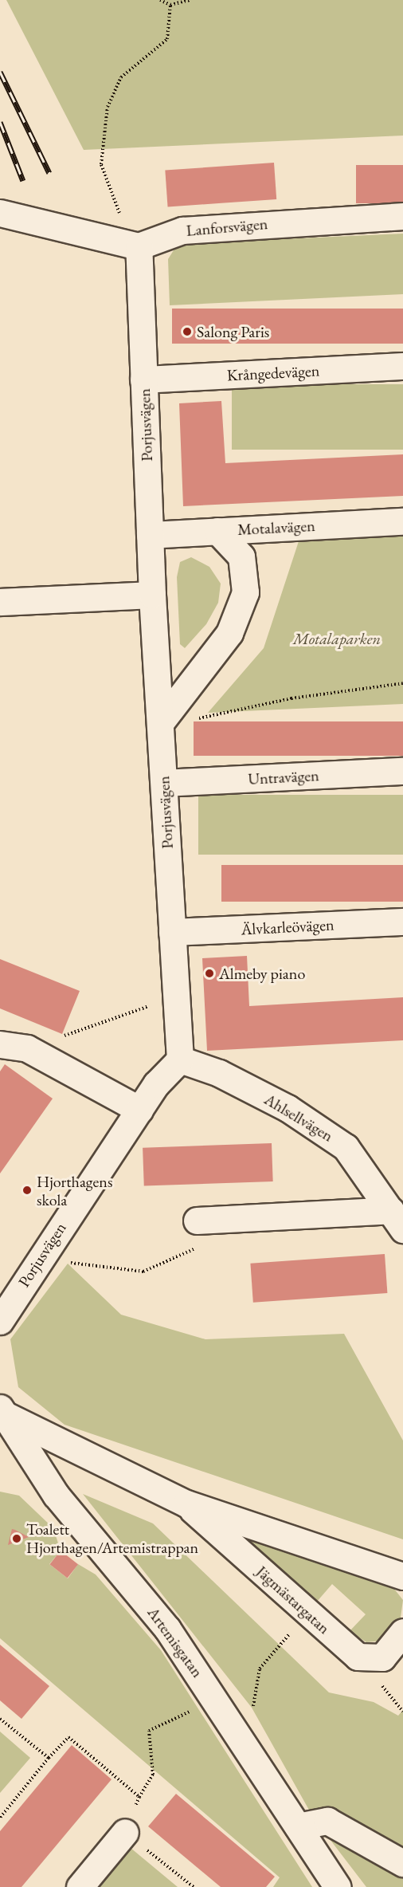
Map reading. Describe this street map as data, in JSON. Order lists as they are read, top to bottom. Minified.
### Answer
{"streets":{"street":["Lanforsvägen","Krångedevägen","Porjusvägen","Motalavägen","Untravägen","Älvkarleövägen","Ahlsellvägen","Jägmästargatan","Artemisgatan"]},"crossings":[["Lanforsvägen","Porjusvägen"],["Krångedevägen","Porjusvägen"],["Porjusvägen","Motalavägen"],["Porjusvägen","Untravägen"],["Porjusvägen","Älvkarleövägen"],["Porjusvägen","Ahlsellvägen"],["Jägmästargatan","Artemisgatan"]],"parks":["Motalaparken"],"places":["Salong Paris","Almeby piano","Hjorthagens skola","Toalett Hjorthagen/Artemistrappan"]}
